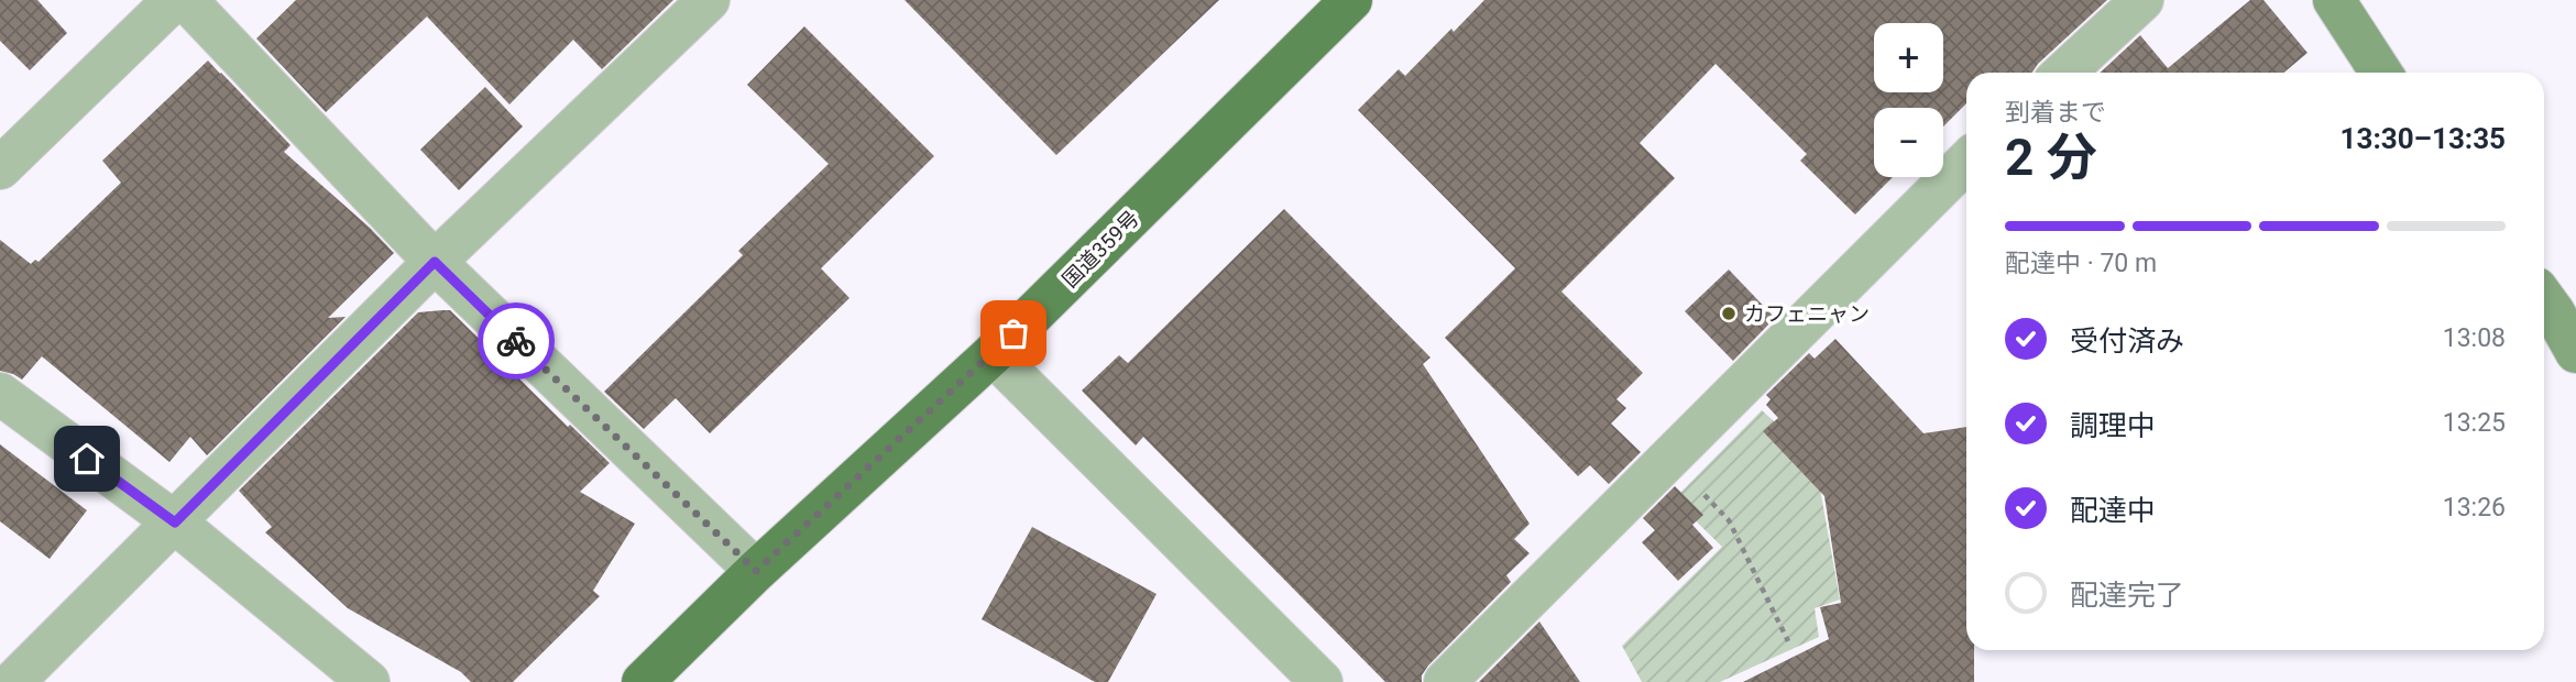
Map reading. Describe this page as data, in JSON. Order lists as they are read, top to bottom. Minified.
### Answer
{"streets":{"highway":["国道359号"]},"places":["カフェニャン"],"page":{"map_buttons":["+","−"],"heading":["2 分","到着まで","13:30–13:35"],"bar":"配達中 · 70 m","list":[["受付済み","13:08"],["調理中","13:25"],["配達中","13:26"],"配達完了"]}}
